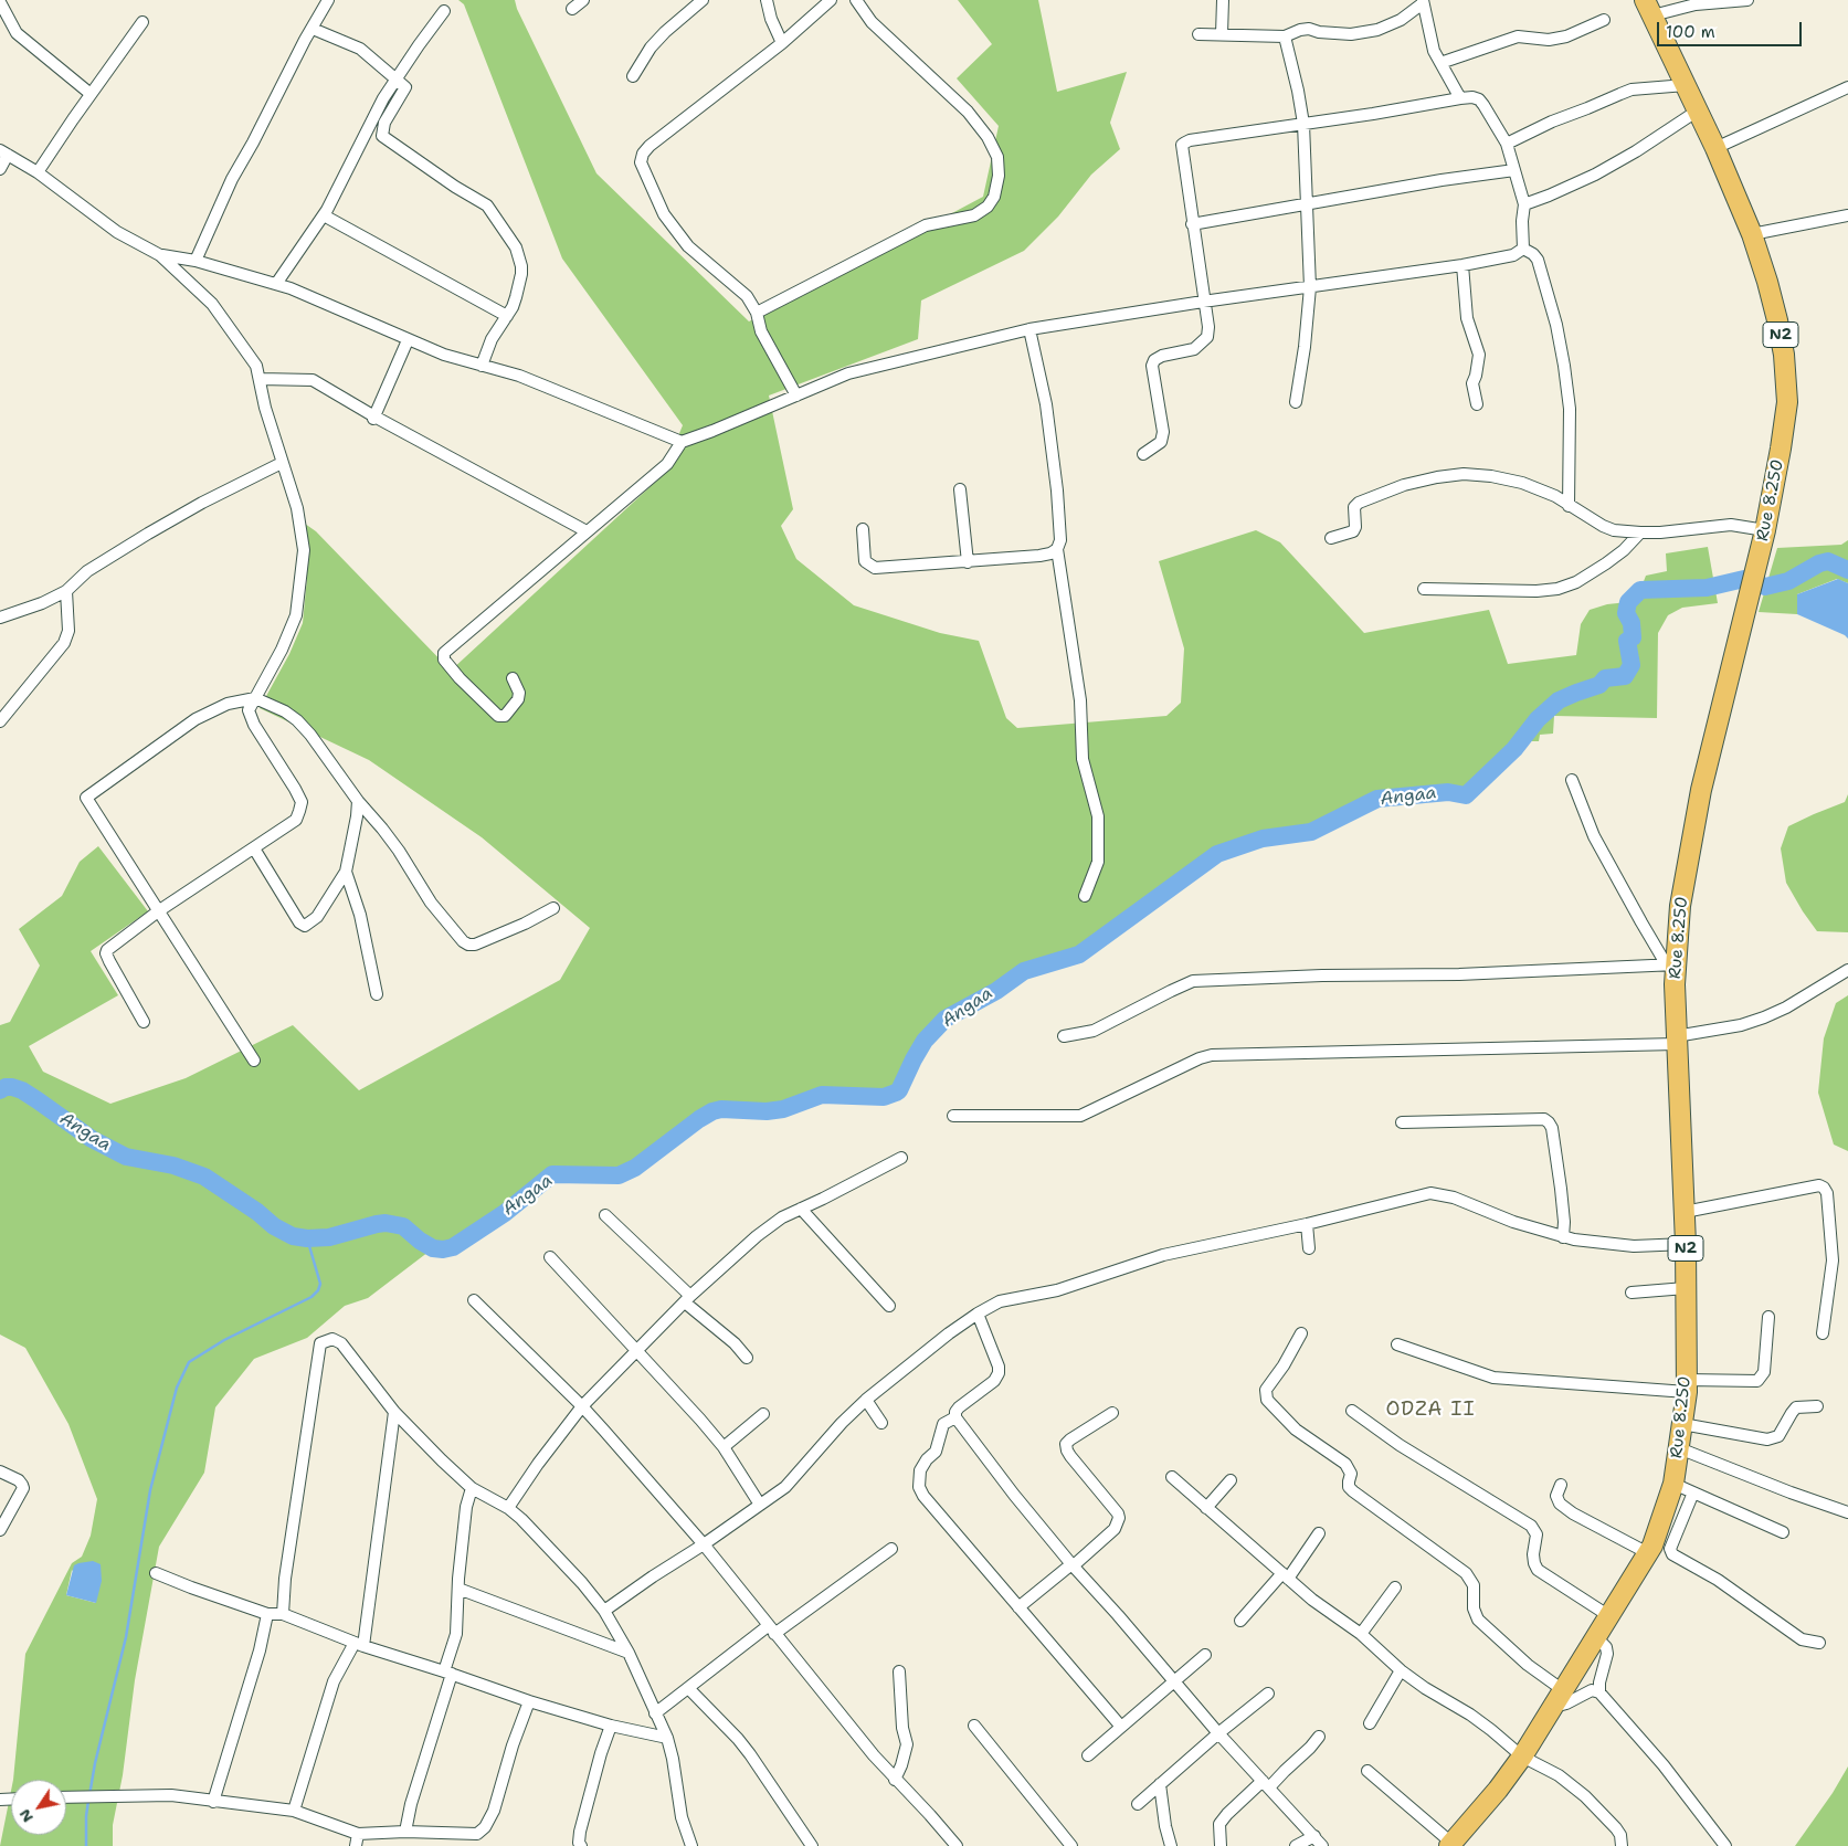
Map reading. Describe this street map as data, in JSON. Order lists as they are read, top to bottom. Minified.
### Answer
{"streets":{"highway":["N2","Rue 8.250"]},"districts":["ODZA II"],"water":["Angaa"],"scale_bar":"100 m","north":"bottom left"}
